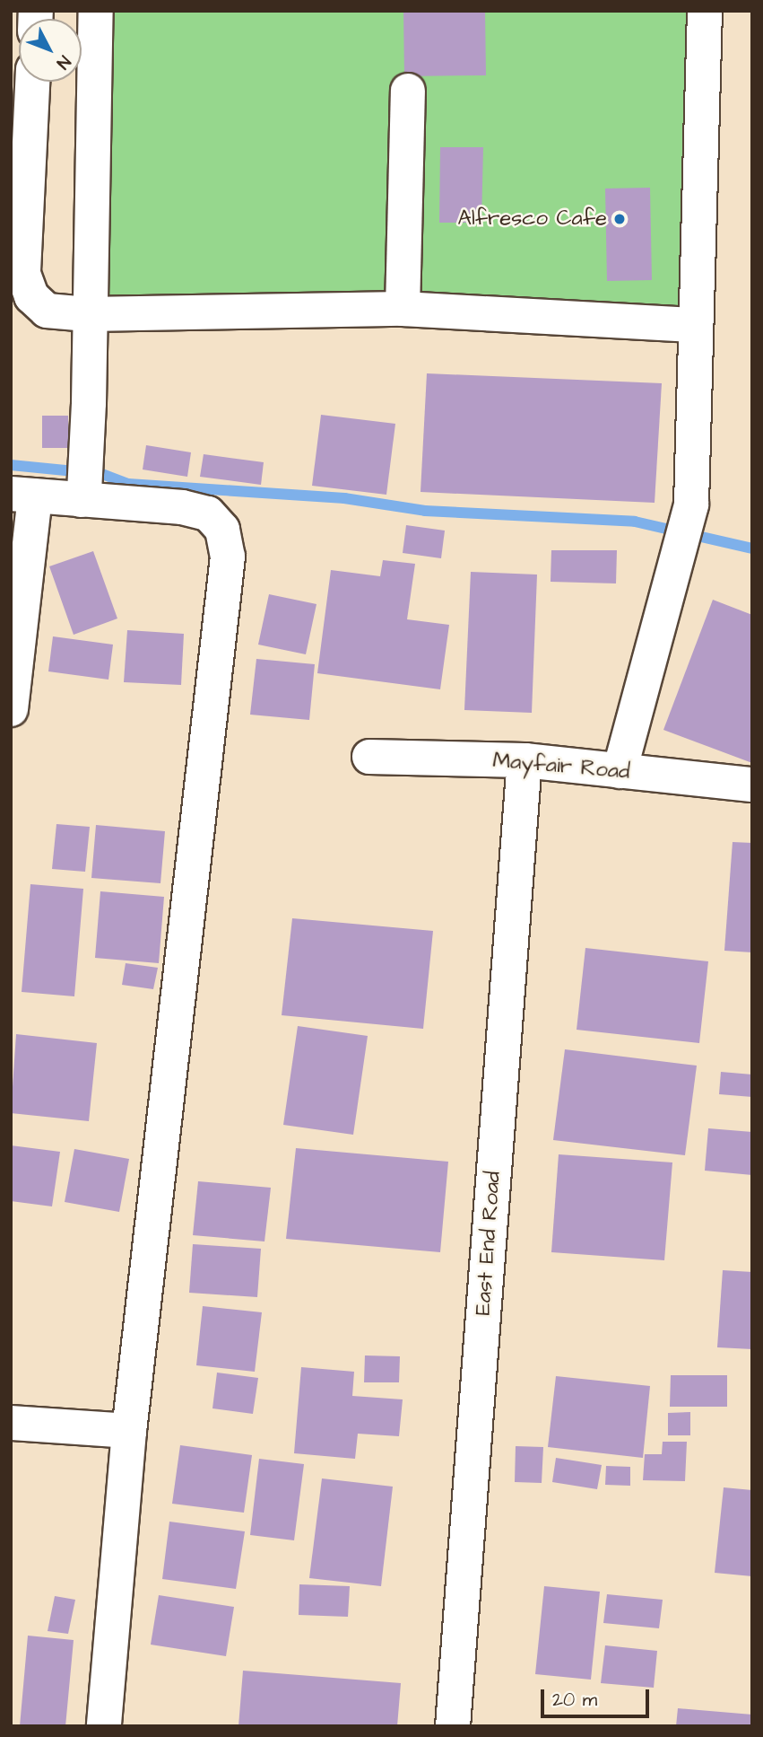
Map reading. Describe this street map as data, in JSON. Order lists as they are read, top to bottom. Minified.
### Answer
{"streets":{"street":["Mayfair Road","East End Road"]},"crossings":[["Mayfair Road","East End Road"]],"places":["Alfresco Cafe"],"scale_bar":"20 m","north":"bottom right"}
